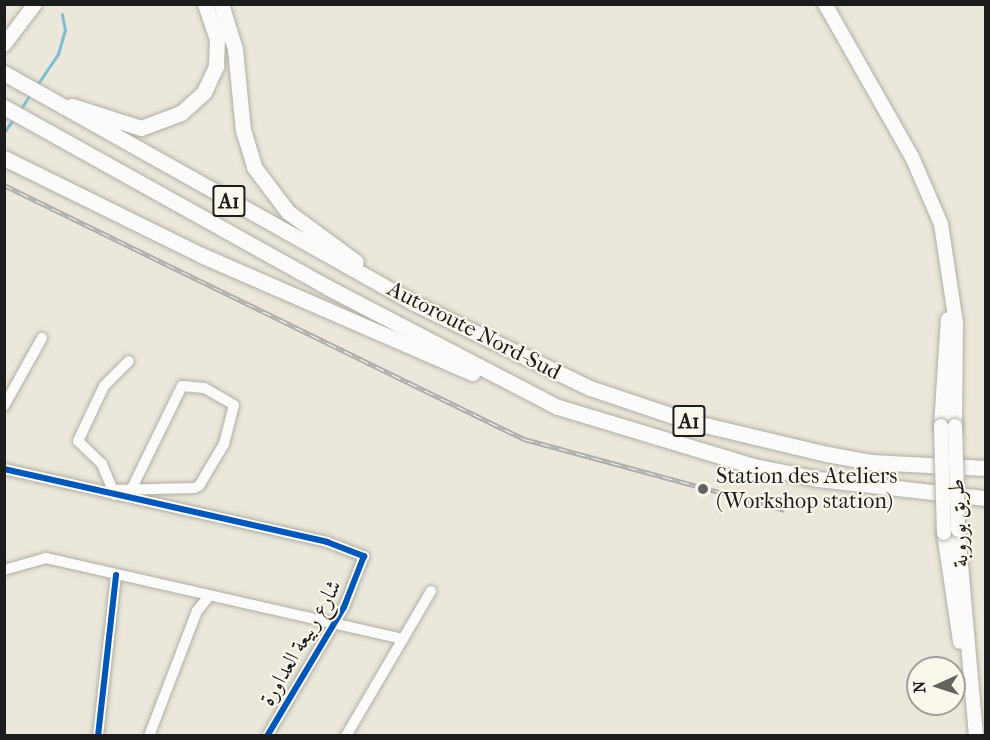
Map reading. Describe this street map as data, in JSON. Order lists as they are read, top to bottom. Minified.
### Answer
{"streets":{"highway":["A1","Autoroute Nord-Sud"],"main road":["طريق بوروبة"],"street":["شارع ربيعة العداورة"]},"places":["Station des Ateliers (Workshop station)"],"north":"left"}
